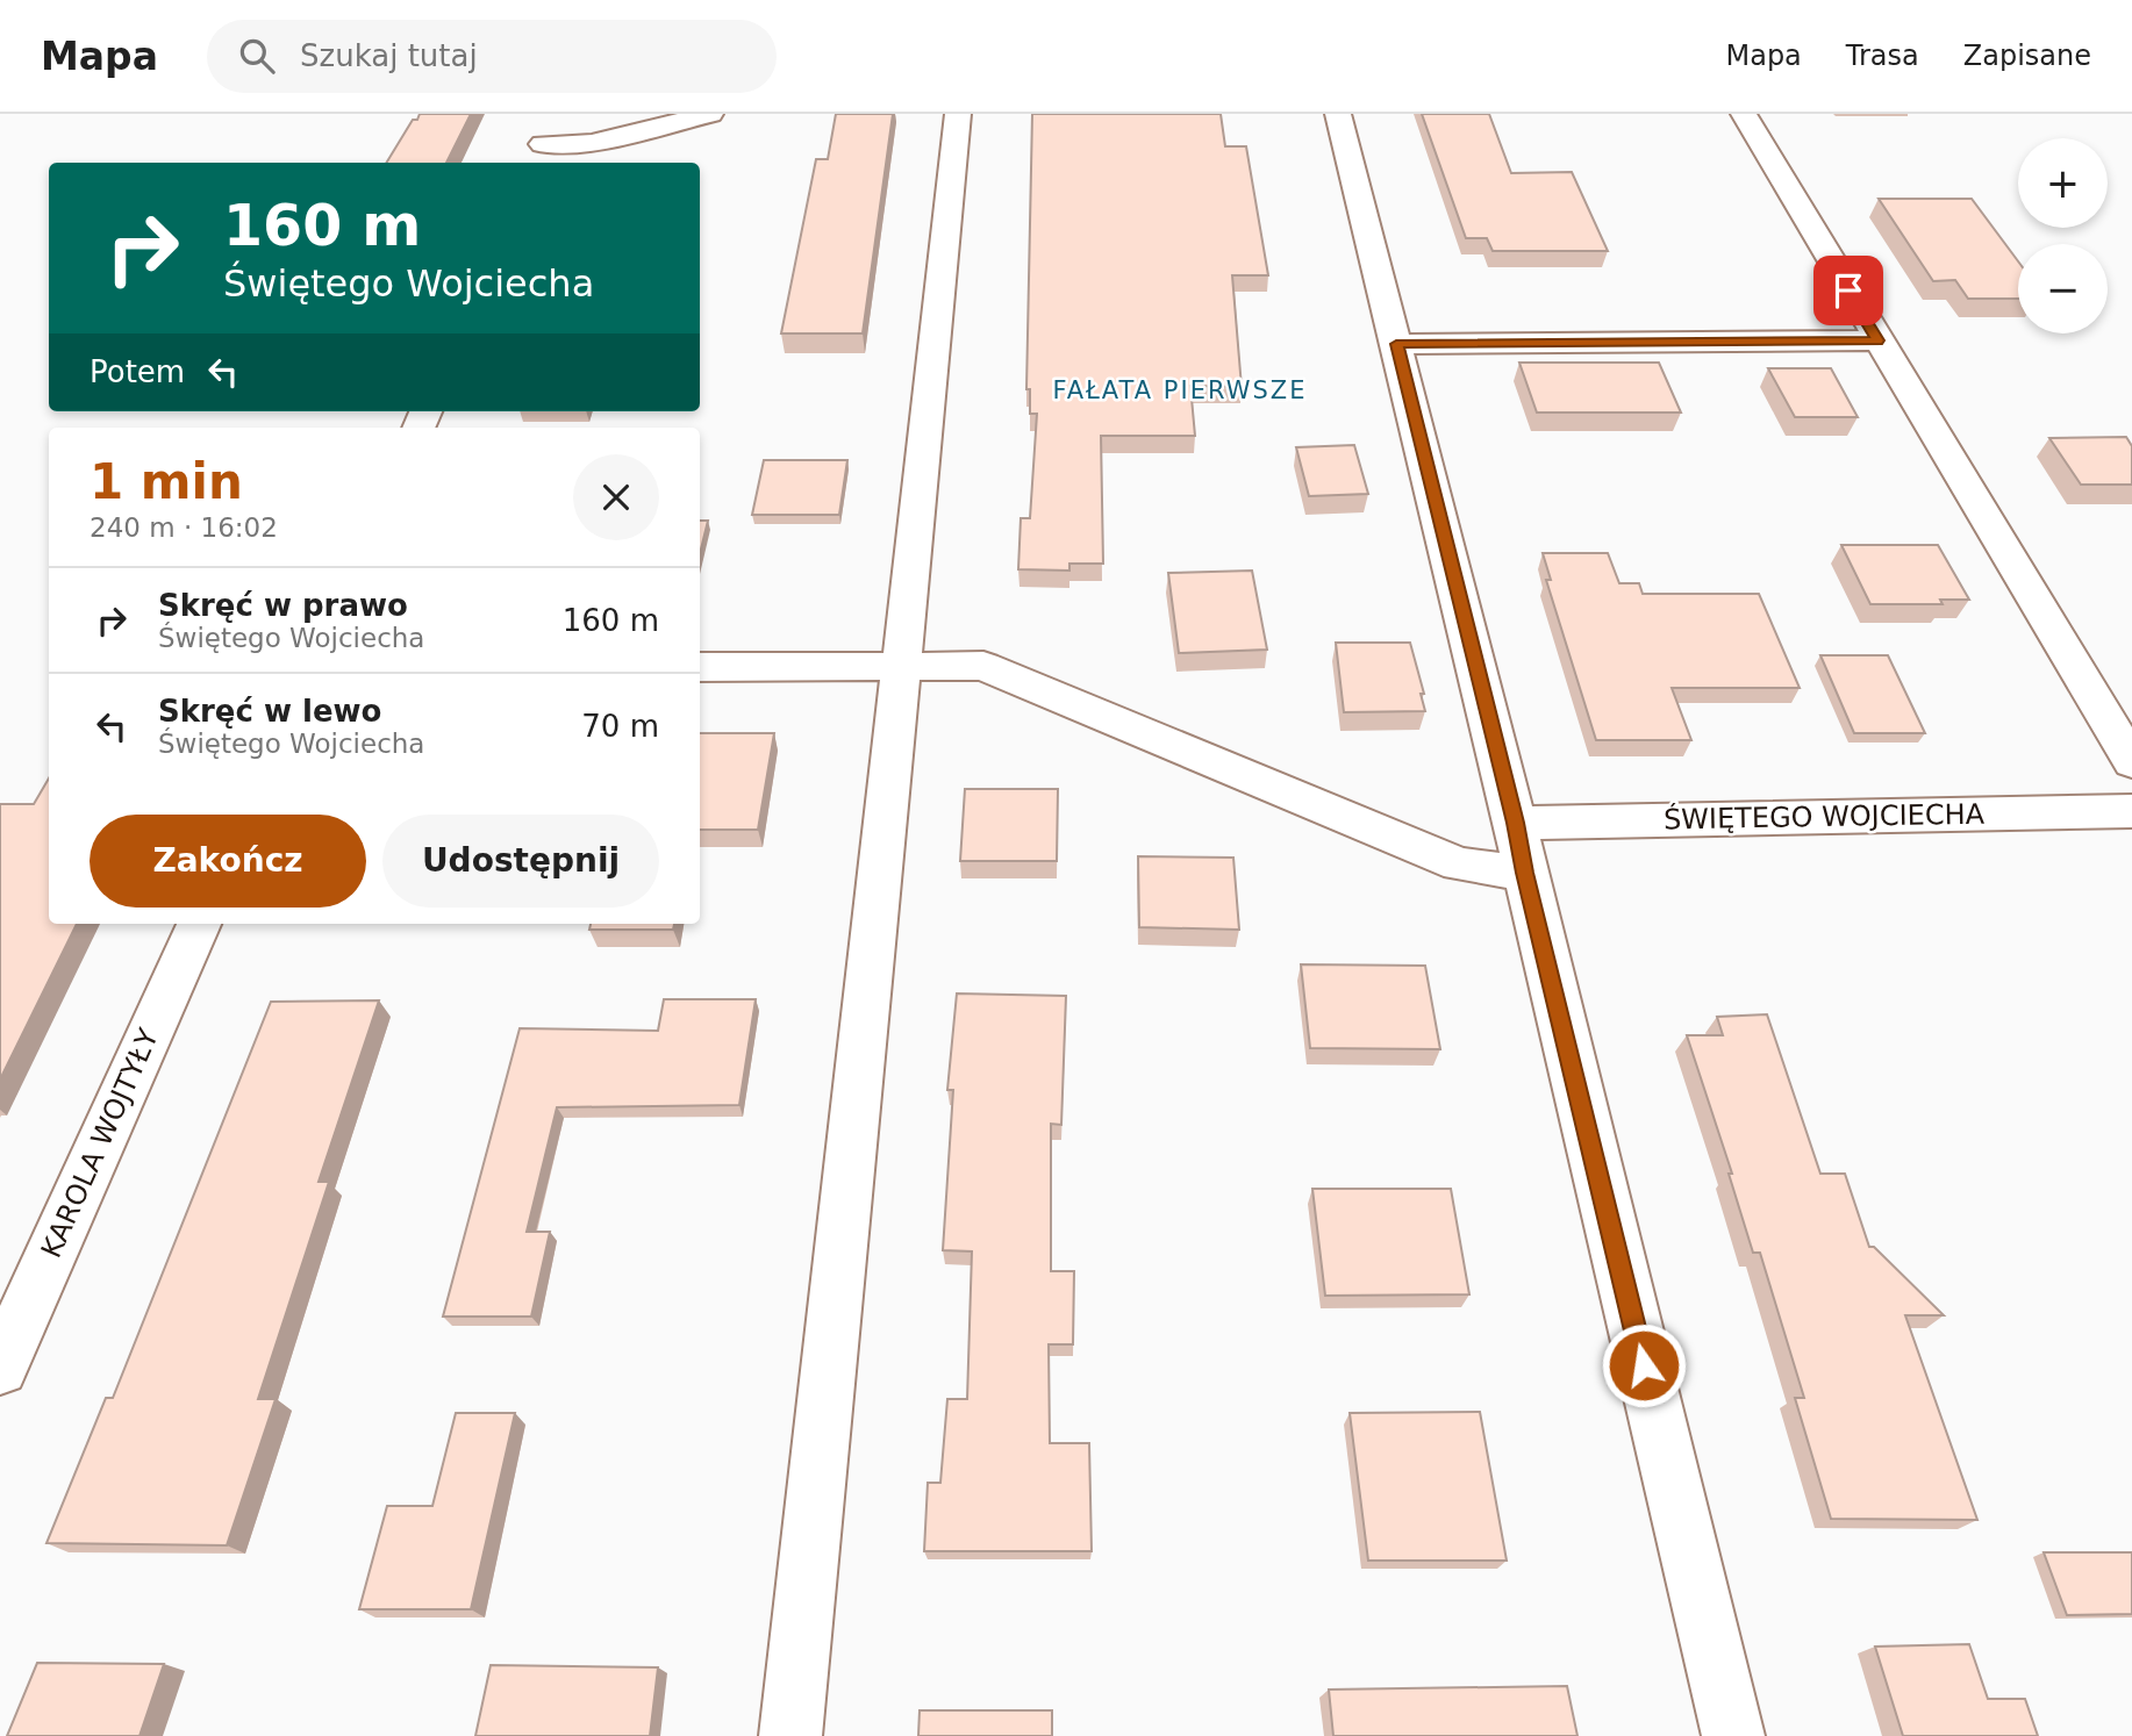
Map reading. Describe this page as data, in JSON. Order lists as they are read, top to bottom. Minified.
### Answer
{"streets":{"street":["ŚWIĘTEGO WOJCIECHA","KAROLA WOJTYŁY"]},"districts":["FAŁATA PIERWSZE"],"page":{"header":"Mapa","search":"Szukaj tutaj","nav":["Mapa","Trasa","Zapisane"],"map_buttons":["+","−"],"turn":["160 m","Świętego Wojciecha"],"then":"Potem","heading":["1 min","240 m · 16:02"],"list":[{"name":"Skręć w prawo","note":"Świętego Wojciecha","value":"160 m"},{"name":"Skręć w lewo","note":"Świętego Wojciecha","value":"70 m"}],"buttons":["Zakończ","Udostępnij"]}}
